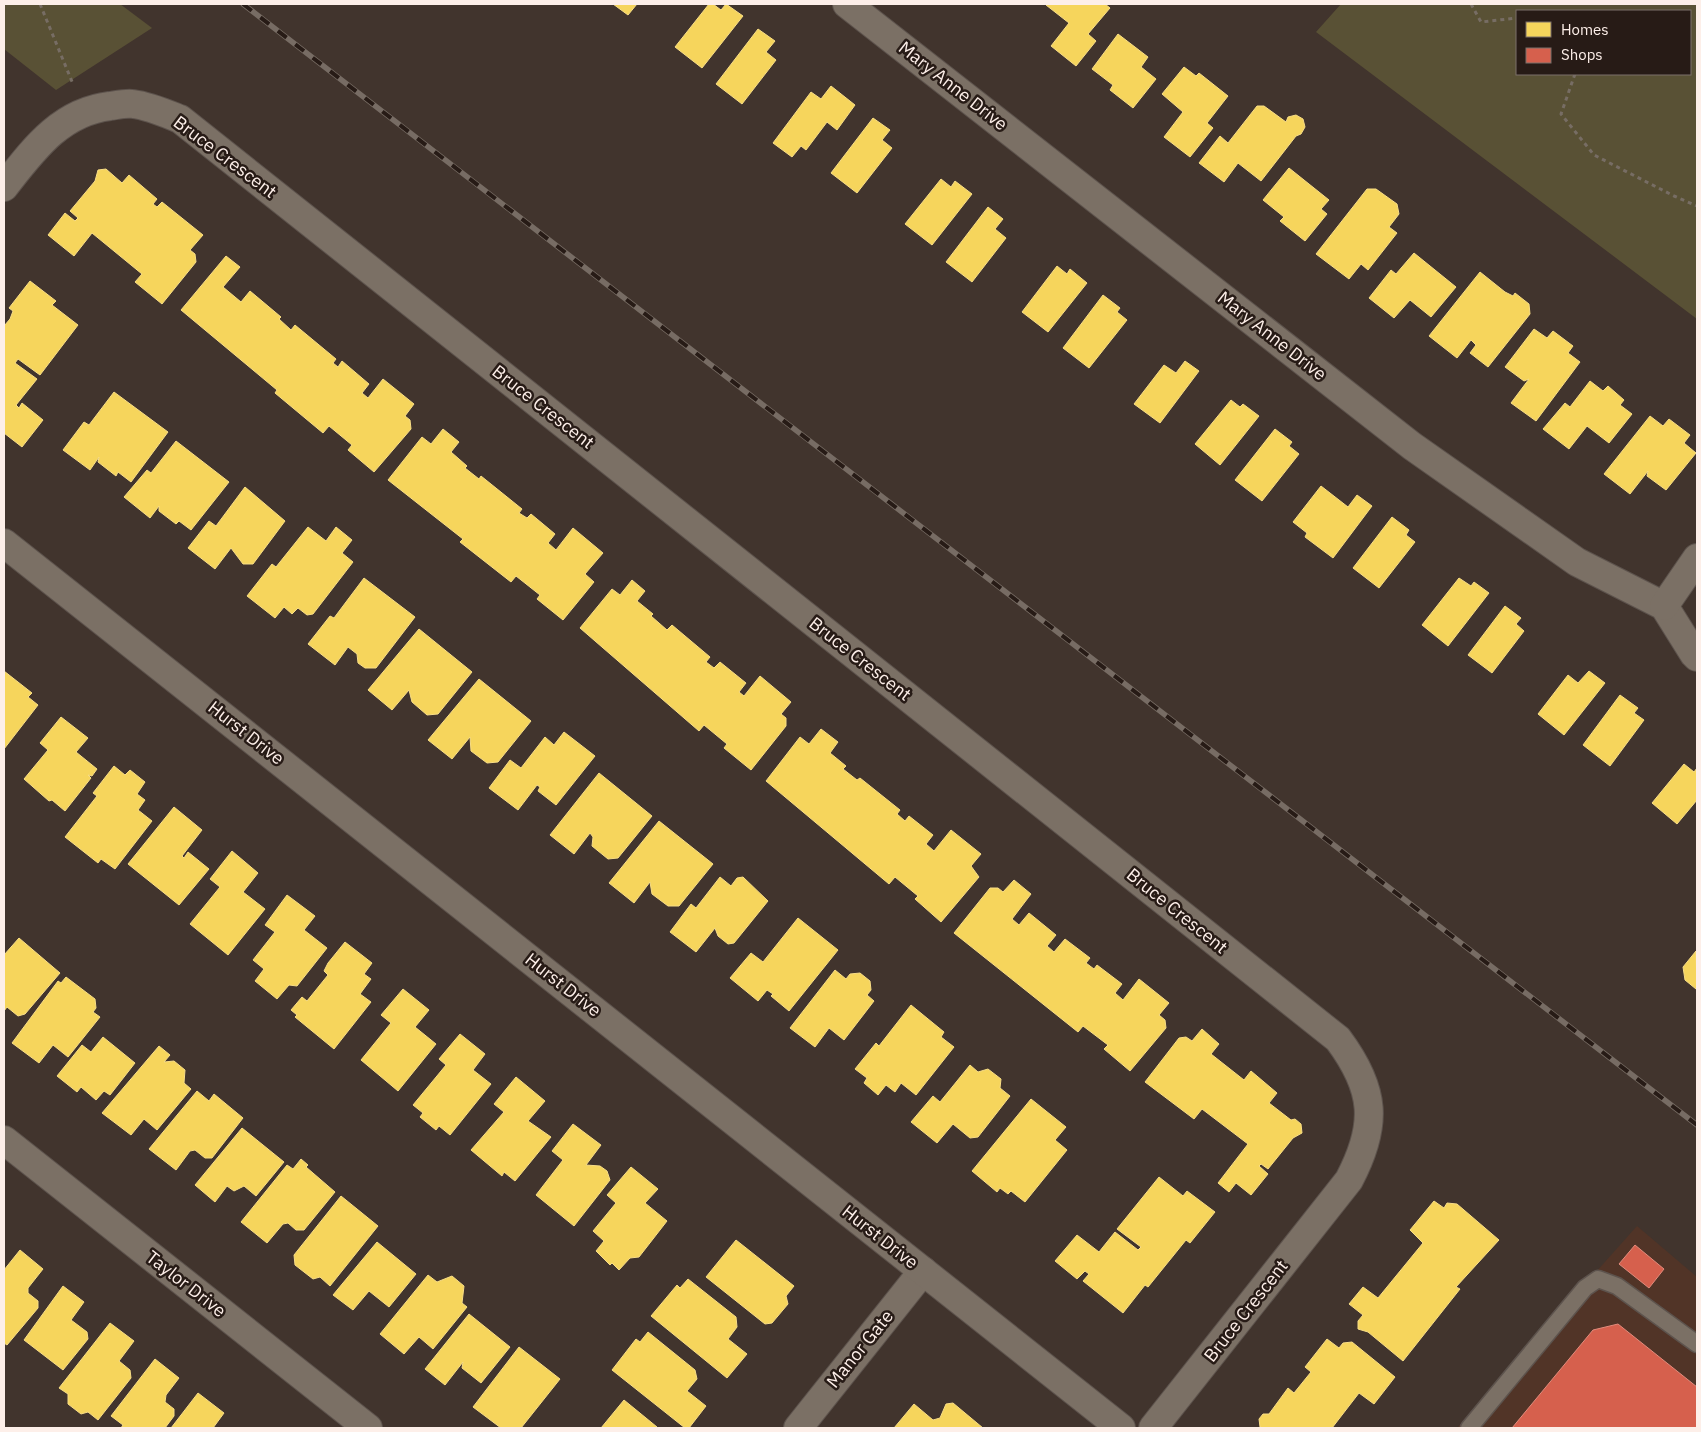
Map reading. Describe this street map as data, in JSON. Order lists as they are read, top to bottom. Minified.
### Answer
{"streets":{"street":["Mary Anne Drive","Bruce Crescent","Hurst Drive","Taylor Drive","Manor Gate"]},"crossings":[["Hurst Drive","Manor Gate"]],"legend":["Homes","Shops"]}
